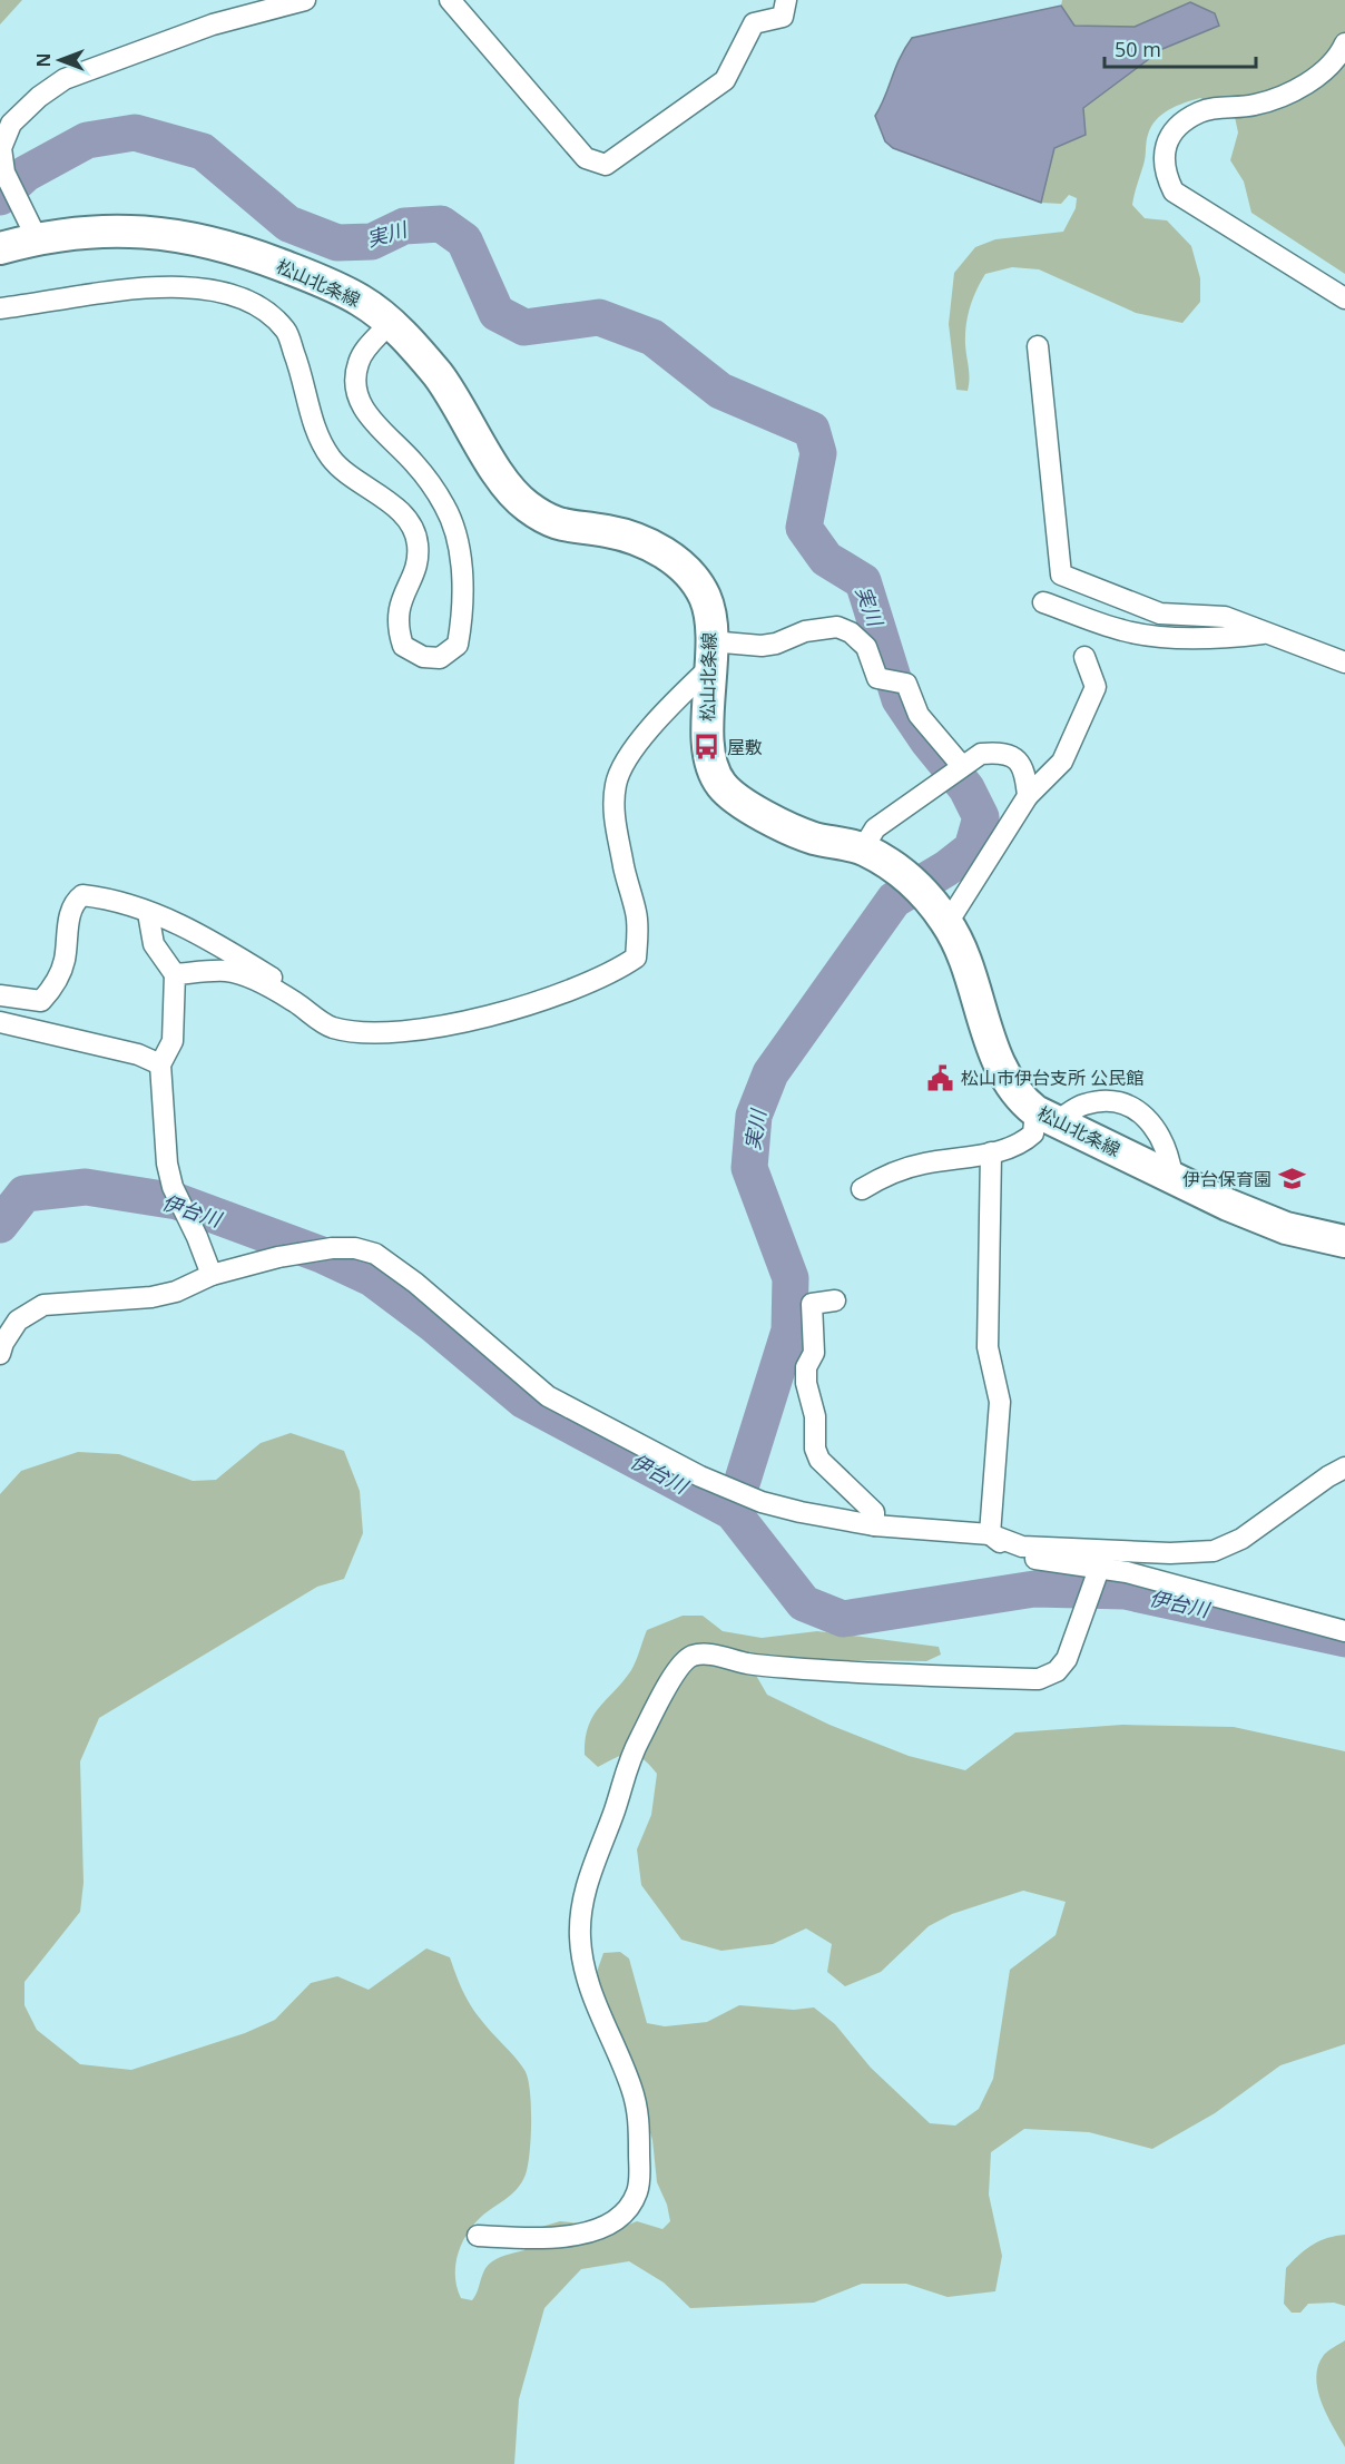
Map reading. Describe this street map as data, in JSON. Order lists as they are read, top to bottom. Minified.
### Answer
{"streets":{"main road":["松山北条線"]},"water":["実川","伊台川"],"places":{"bus stop":["屋敷"],"public building":["松山市伊台支所 公民館"],"school or university":["伊台保育園"]},"scale_bar":"50 m","north":"left"}
